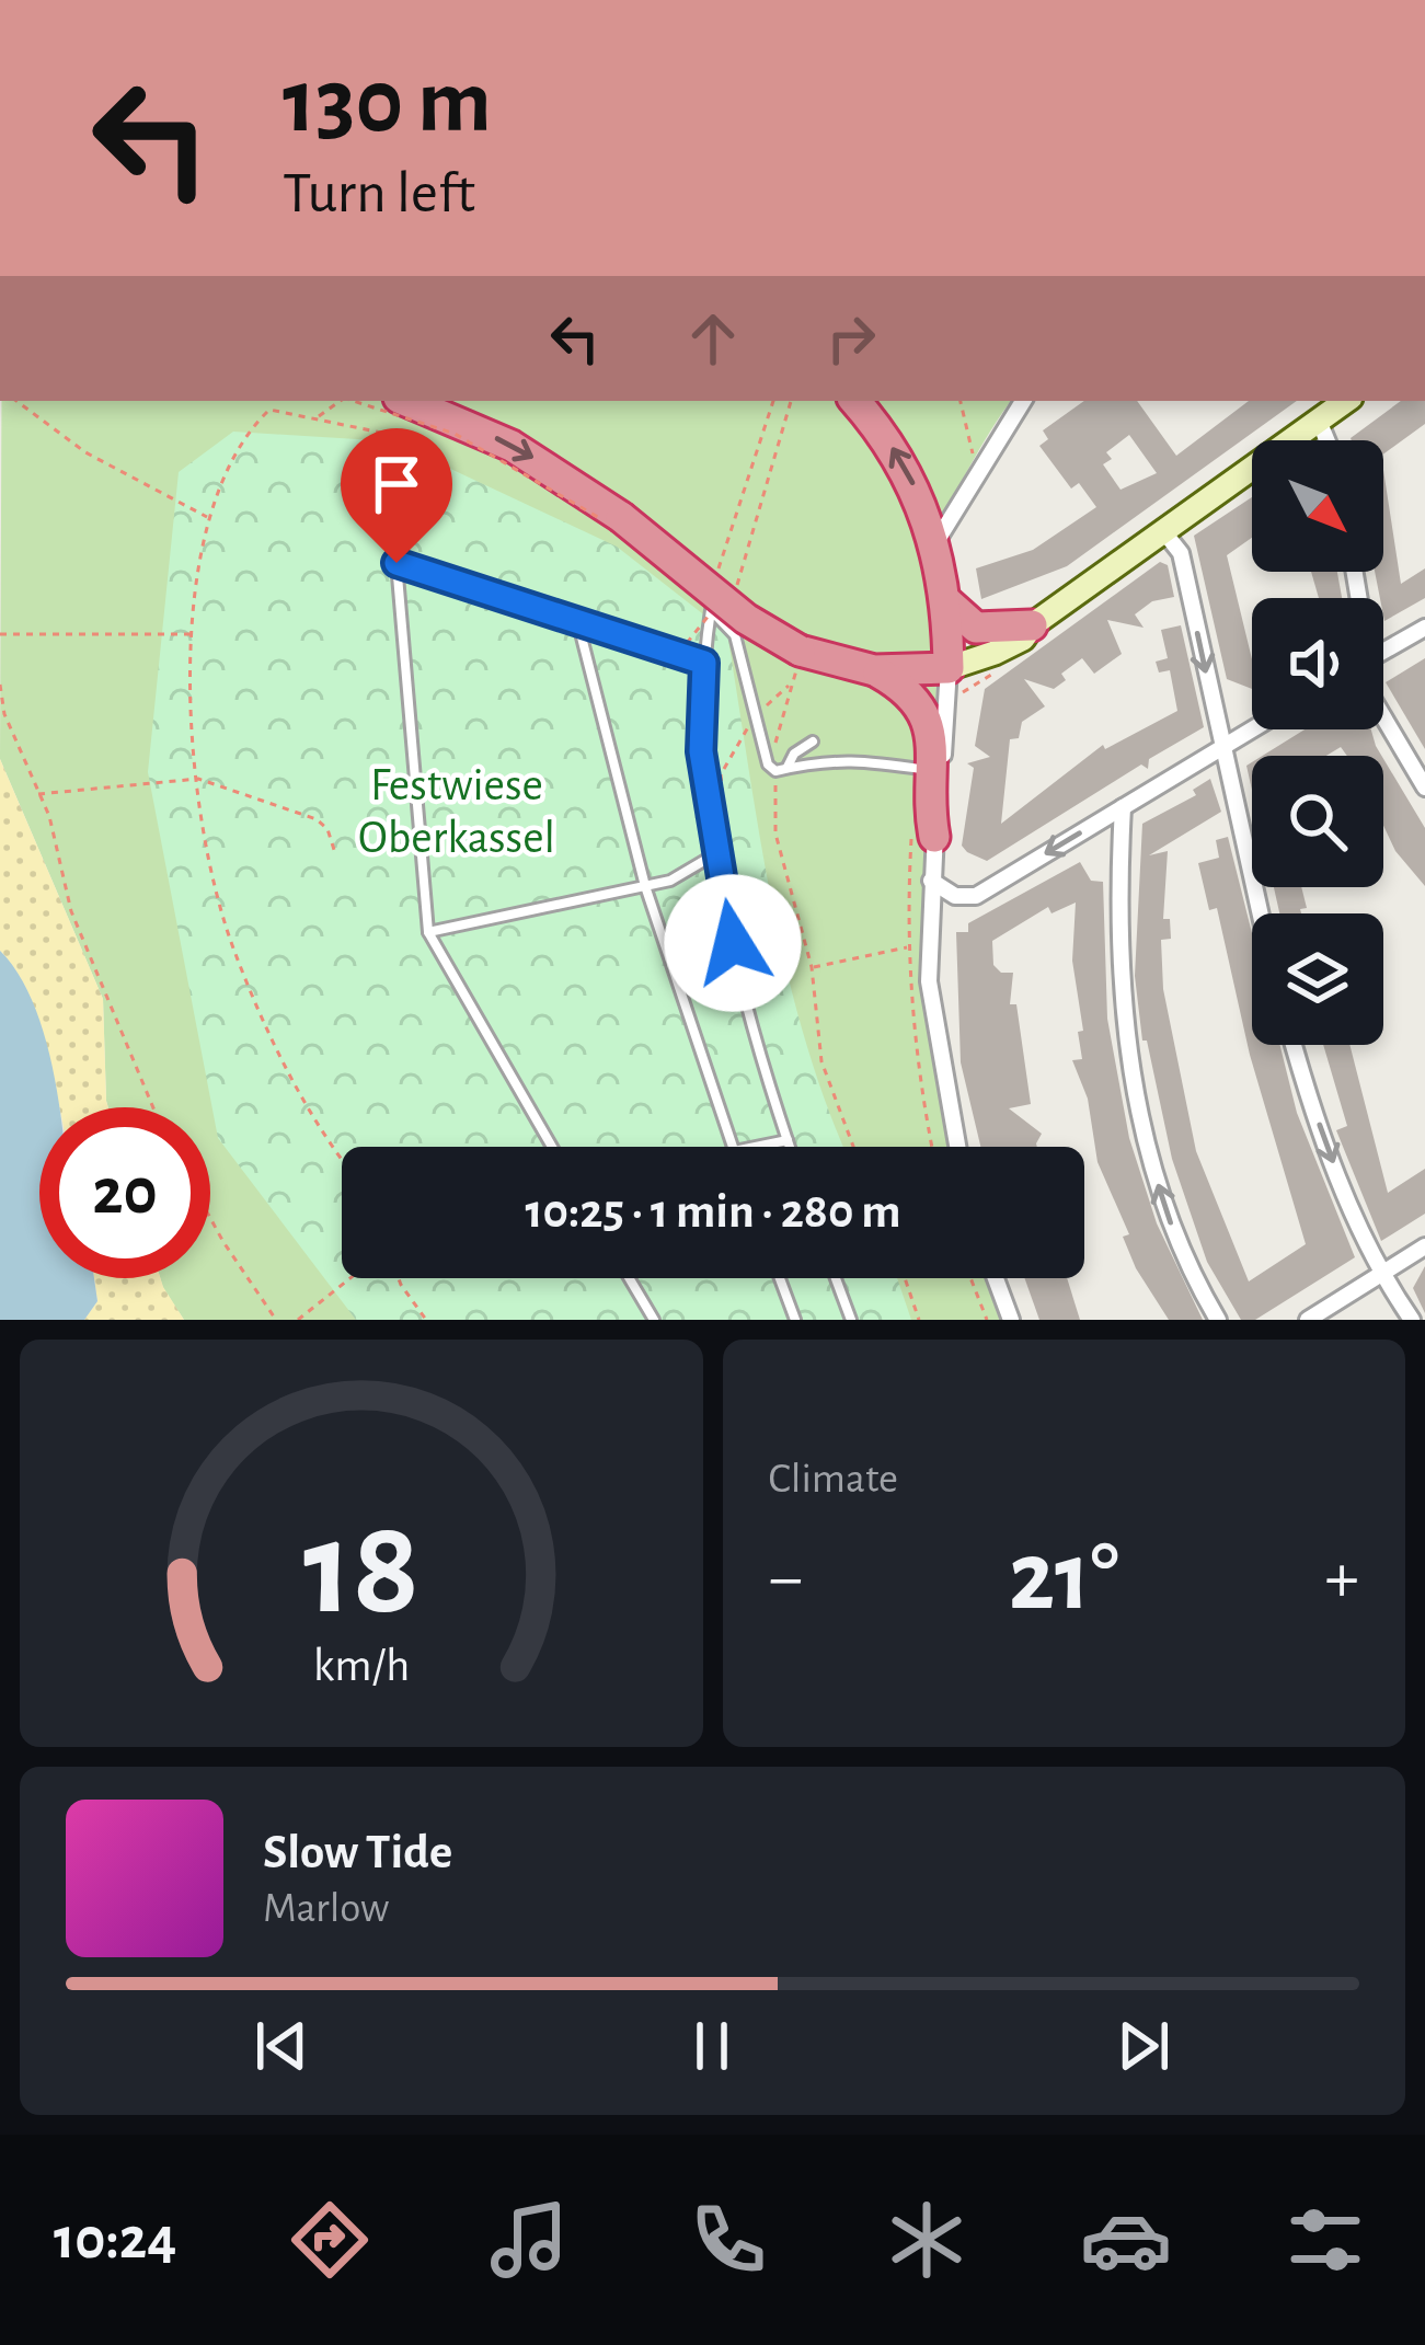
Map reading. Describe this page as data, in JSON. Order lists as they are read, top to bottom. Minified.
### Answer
{"parks":["Festwiese Oberkassel"],"north":"bottom right","page":{"turn":["130 m","Turn left"],"limit":"20","trip":"10:25 · 1 min · 280 m","tile":"Climate","heat":["−","21°","+"],"song":["Slow Tide","Marlow"],"tabs":"10:24","gauge":["18","km/h"]}}
